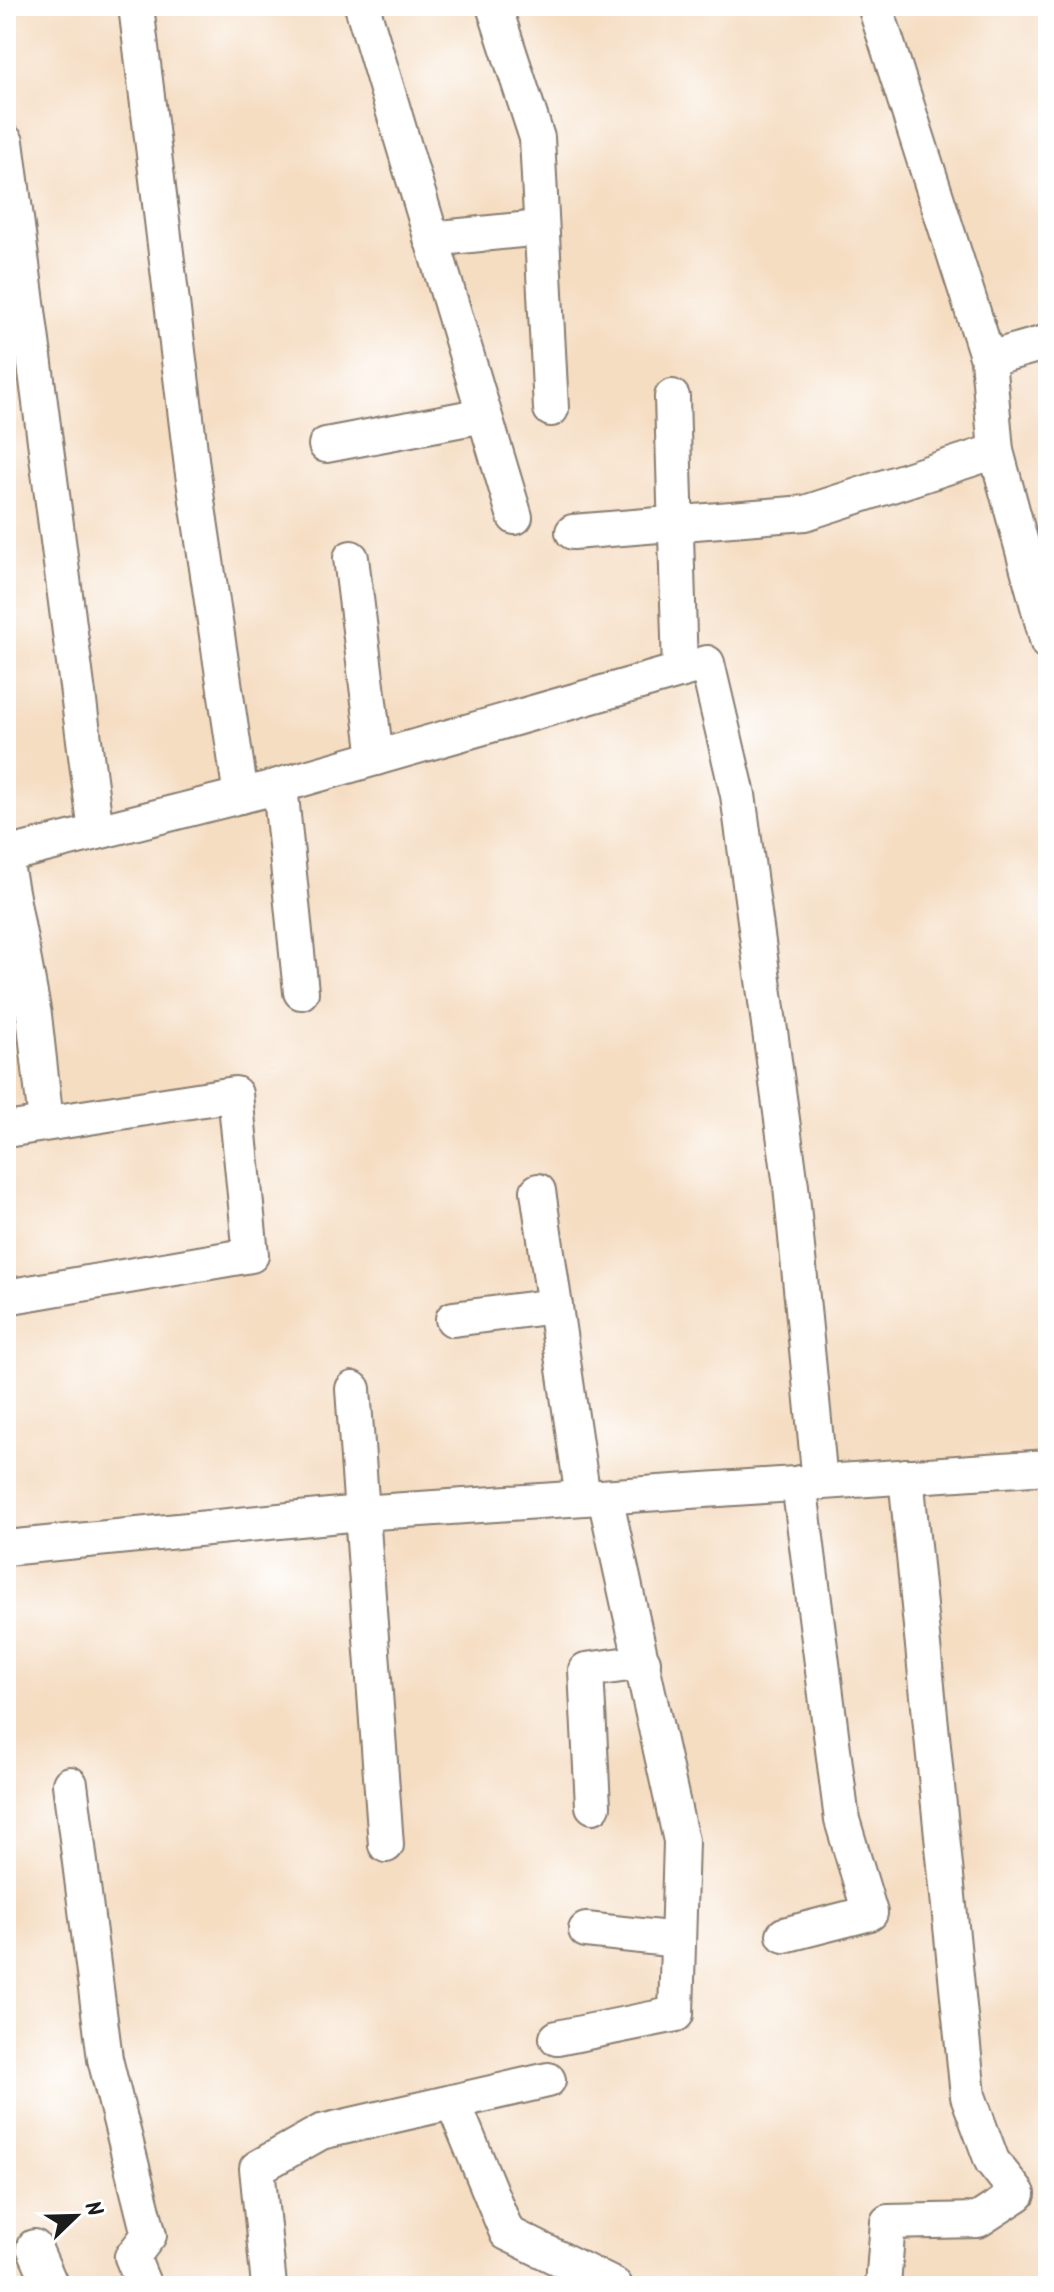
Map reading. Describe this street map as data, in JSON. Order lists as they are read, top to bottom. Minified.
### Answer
{"north":"top right"}
